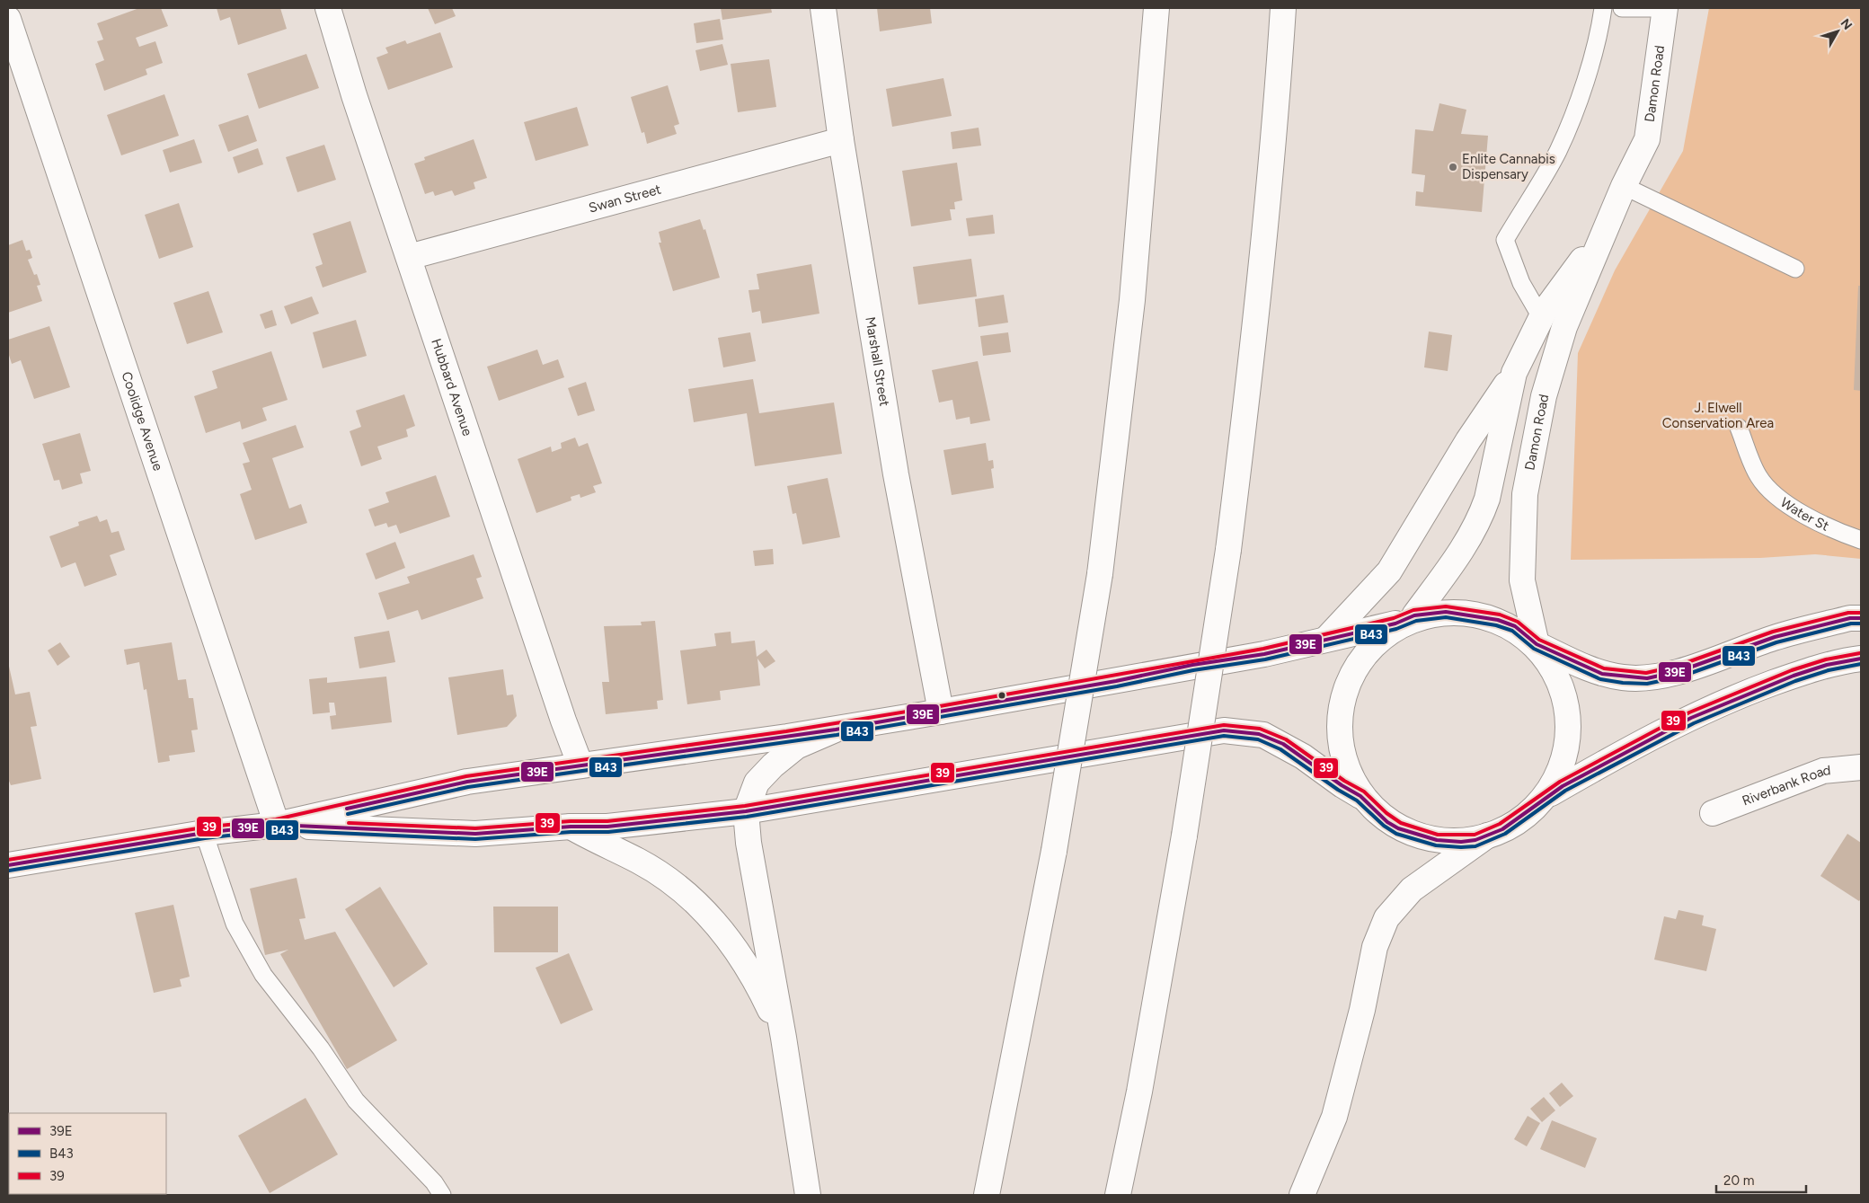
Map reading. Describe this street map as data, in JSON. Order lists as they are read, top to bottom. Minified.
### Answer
{"streets":{"main road":["Damon Road","Swan Street","Marshall Street","Hubbard Avenue","Coolidge Avenue","Riverbank Road"],"lane":["Water St"]},"crossings":[["Swan Street","Marshall Street"],["Swan Street","Hubbard Avenue"]],"parks":["J. Elwell Conservation Area"],"places":["Enlite Cannabis Dispensary"],"lines":["transit line 39","transit line 39E","transit line B43"],"legend":["39E","B43","39"],"scale_bar":"20 m","north":"top right"}
